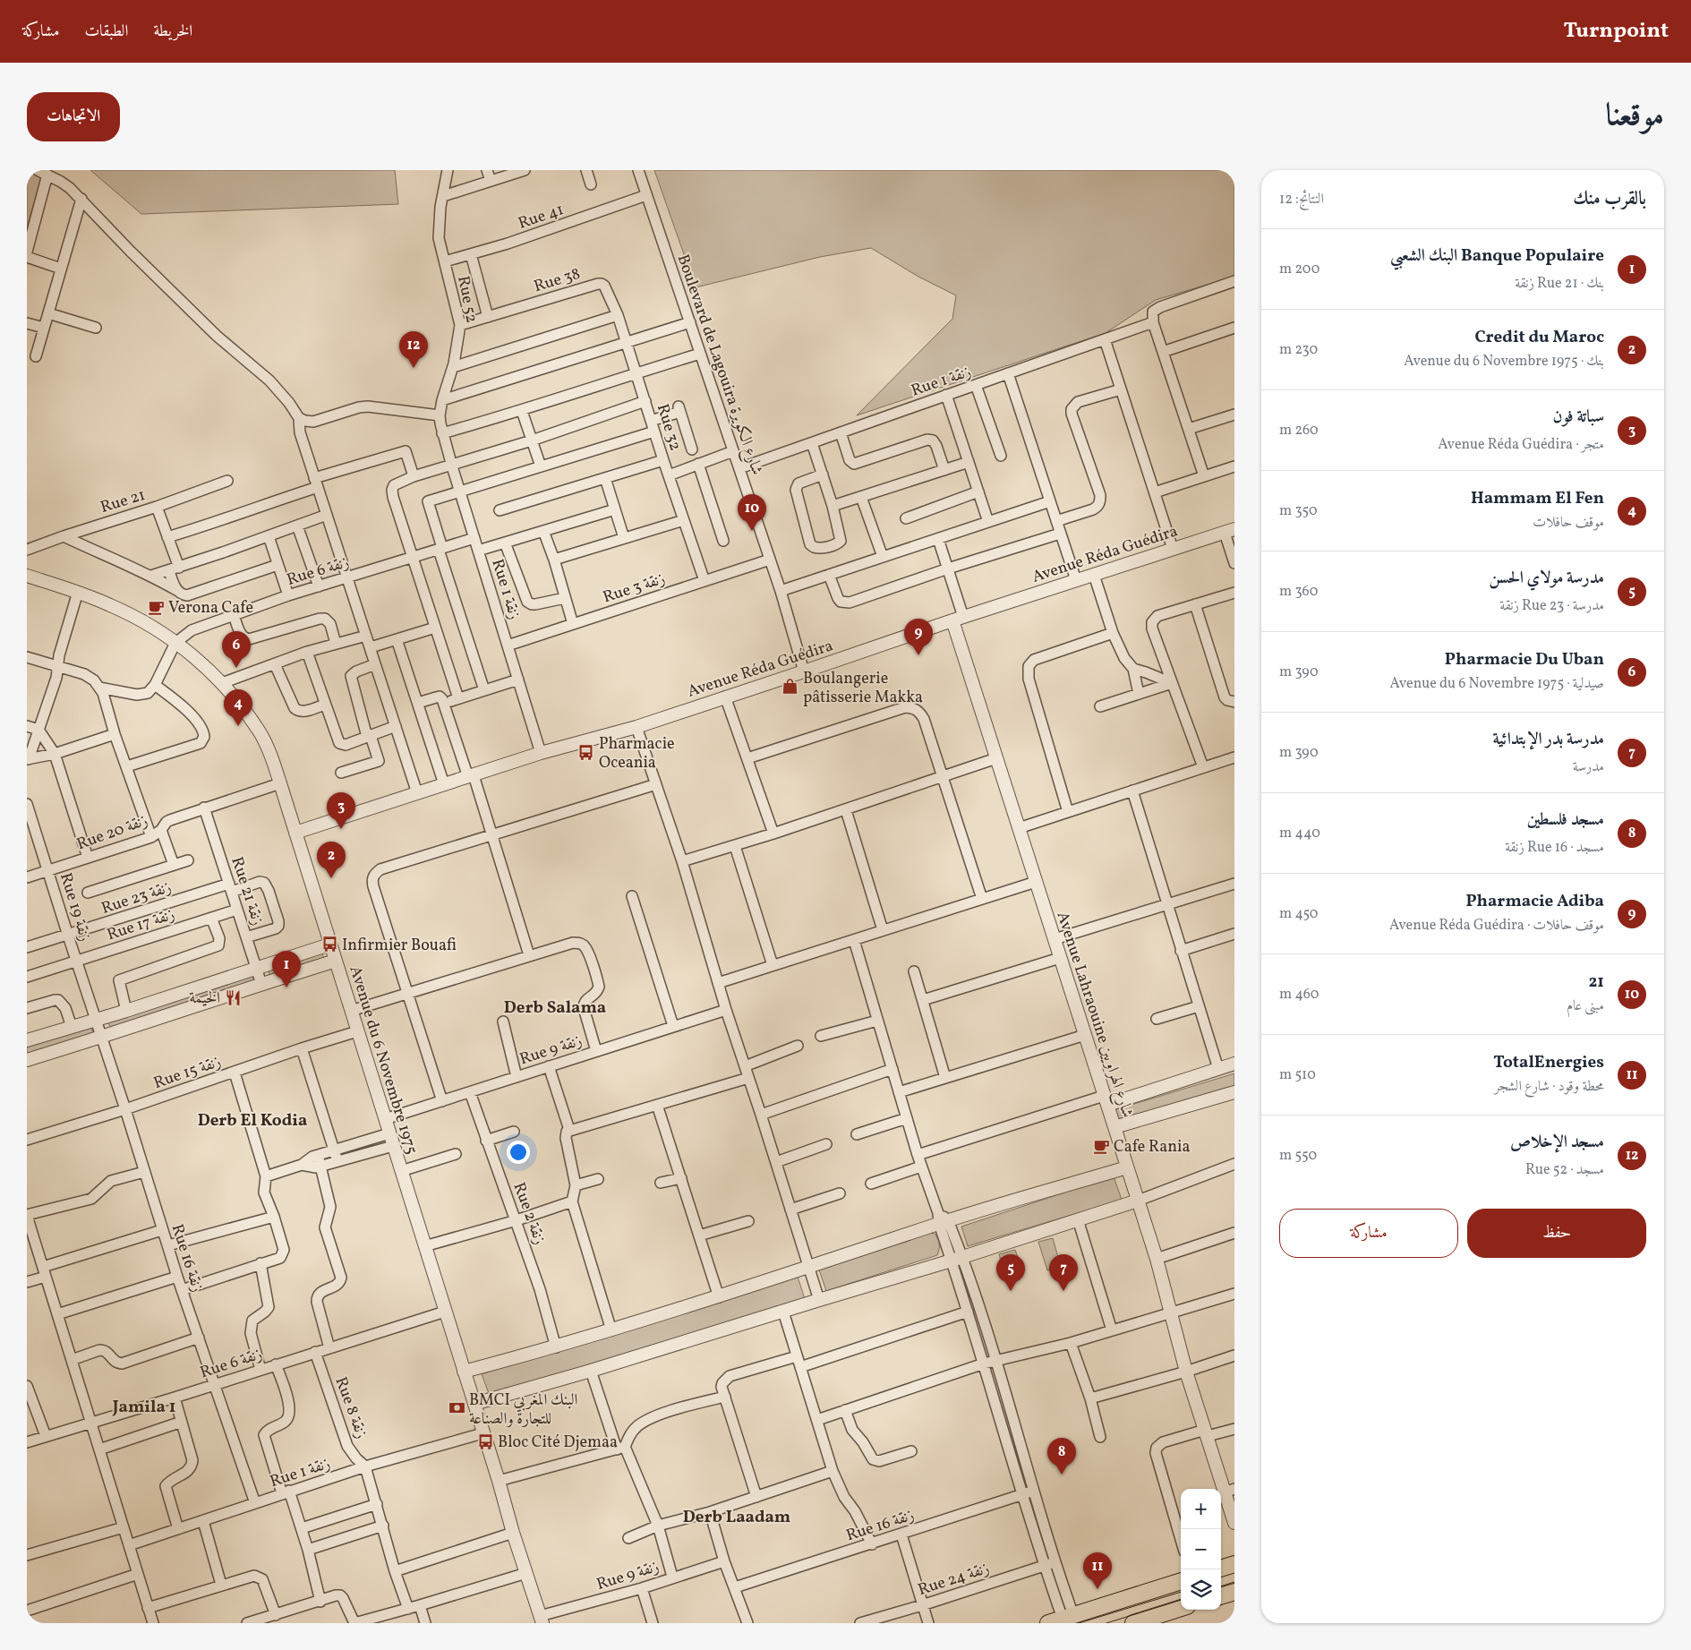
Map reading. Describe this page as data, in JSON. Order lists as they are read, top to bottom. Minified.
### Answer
{"streets":{"street":["Rue 41","Rue 38","Rue 52","Boulevard de Lagouira شارع الكويرة","Rue 1 زنقة","Rue 32","Rue 21","Avenue Réda Guédira","Rue 6 زنقة","Rue 3 زنقة","Rue 20 زنقة","Rue 21 زنقة","Rue 23 زنقة","Rue 19 زنقة","Rue 17 زنقة","Avenue Lahraouine شارع الهراويين","Rue 9 زنقة","Avenue du 6 Novembre 1975","Rue 15 زنقة","Rue 2 زنقة","Rue 16 زنقة","Rue 8 زنقة","Rue 24 زنقة"]},"crossings":[["Rue 41","Rue 52"],["Rue 41","Boulevard de Lagouira شارع الكويرة"],["Rue 38","Rue 52"],["Rue 38","Rue 32"],["Rue 52","Rue 1 زنقة"],["Boulevard de Lagouira شارع الكويرة","Rue 1 زنقة"],["Boulevard de Lagouira شارع الكويرة","Avenue Réda Guédira"],["Boulevard de Lagouira شارع الكويرة","Rue 3 زنقة"],["Rue 1 زنقة","Avenue Réda Guédira"],["Rue 1 زنقة","Rue 6 زنقة"],["Rue 1 زنقة","Rue 3 زنقة"],["Rue 1 زنقة","Avenue du 6 Novembre 1975"],["Rue 1 زنقة","Rue 16 زنقة"],["Rue 1 زنقة","Rue 8 زنقة"],["Rue 32","Rue 3 زنقة"],["Avenue Réda Guédira","Avenue Lahraouine شارع الهراويين"],["Avenue Réda Guédira","Avenue du 6 Novembre 1975"],["Rue 6 زنقة","Avenue du 6 Novembre 1975"],["Rue 6 زنقة","Rue 16 زنقة"],["Rue 6 زنقة","Rue 8 زنقة"],["Rue 20 زنقة","Rue 21 زنقة"],["Rue 20 زنقة","Rue 19 زنقة"],["Rue 20 زنقة","Avenue du 6 Novembre 1975"],["Rue 21 زنقة","Rue 23 زنقة"],["Rue 21 زنقة","Rue 17 زنقة"],["Rue 23 زنقة","Rue 19 زنقة"],["Rue 19 زنقة","Rue 17 زنقة"],["Rue 19 زنقة","Rue 16 زنقة"],["Rue 9 زنقة","Avenue du 6 Novembre 1975"],["Rue 9 زنقة","Rue 2 زنقة"],["Avenue du 6 Novembre 1975","Rue 15 زنقة"],["Rue 15 زنقة","Rue 16 زنقة"]],"districts":["Derb Salama","Derb El Kodia","Jamila 1","Derb Laadam"],"places":{"cafe":["Verona Cafe","Cafe Rania"],"shop":["Boulangerie pâtisserie Makka"],"bus stop":["Pharmacie Oceania","Infirmier Bouafi","Bloc Cité Djemaa"],"restaurant":["الخيمة"],"bank":["BMCI البنك المغربي للتجارة والصناعة"]},"page":{"header":"Turnpoint","nav":["الخريطة","الطبقات","مشاركة"],"title":"موقعنا","buttons":["الاتجاهات",["حفظ","مشاركة"]],"heading":["بالقرب منك","النتائج: 12"],"list":[{"mark":"1","name":"Banque Populaire البنك الشعبي","note":"بنك · Rue 21 زنقة","value":"200 m"},{"mark":"2","name":"Credit du Maroc","note":"بنك · Avenue du 6 Novembre 1975","value":"230 m"},{"mark":"3","name":"سباتة فون","note":"متجر · Avenue Réda Guédira","value":"260 m"},{"mark":"4","name":"Hammam El Fen","note":"موقف حافلات","value":"350 m"},{"mark":"5","name":"مدرسة مولاي الحسن","note":"مدرسة · Rue 23 زنقة","value":"360 m"},{"mark":"6","name":"Pharmacie Du Uban","note":"صيدلية · Avenue du 6 Novembre 1975","value":"390 m"},{"mark":"7","name":"مدرسة بدر الإبتدائية","note":"مدرسة","value":"390 m"},{"mark":"8","name":"مسجد فلسطين","note":"مسجد · Rue 16 زنقة","value":"440 m"},{"mark":"9","name":"Pharmacie Adiba","note":"موقف حافلات · Avenue Réda Guédira","value":"450 m"},{"mark":"10","name":"21","note":"مبنى عام","value":"460 m"},{"mark":"11","name":"TotalEnergies","note":"محطة وقود · شارع الشجر","value":"510 m"},{"mark":"12","name":"مسجد الإخلاص","note":"مسجد · Rue 52","value":"550 m"}],"pins":["12","10","9","6","4","3","2","1","5","7","8","11"],"map_buttons":["+","−"]}}
